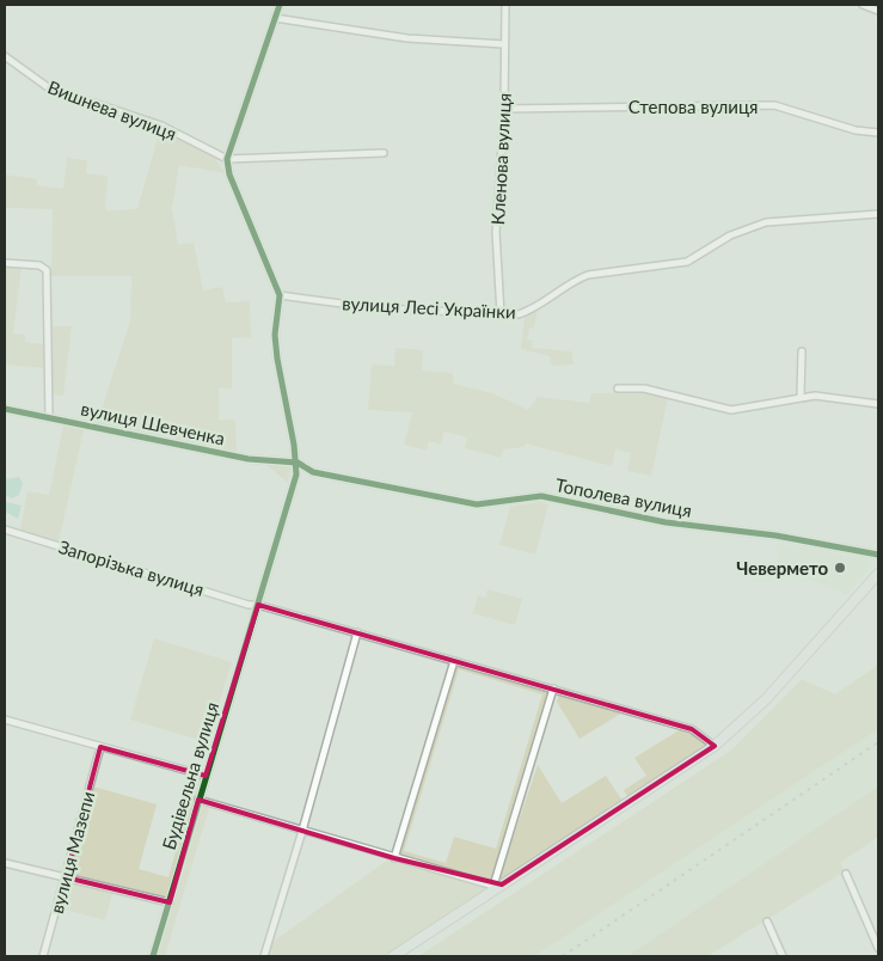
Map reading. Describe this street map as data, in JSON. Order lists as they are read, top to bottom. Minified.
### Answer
{"streets":{"street":["Степова вулиця","Вишнева вулиця","Кленова вулиця","вулиця Лесі Українки","вулиця Шевченка","Тополева вулиця","Запорізька вулиця","Будівельна вулиця","вулиця Мазепи"]},"crossings":[["Степова вулиця","Кленова вулиця"],["Кленова вулиця","вулиця Лесі Українки"],["вулиця Шевченка","Тополева вулиця"],["Запорізька вулиця","Будівельна вулиця"]],"places":["Чевермето"]}
